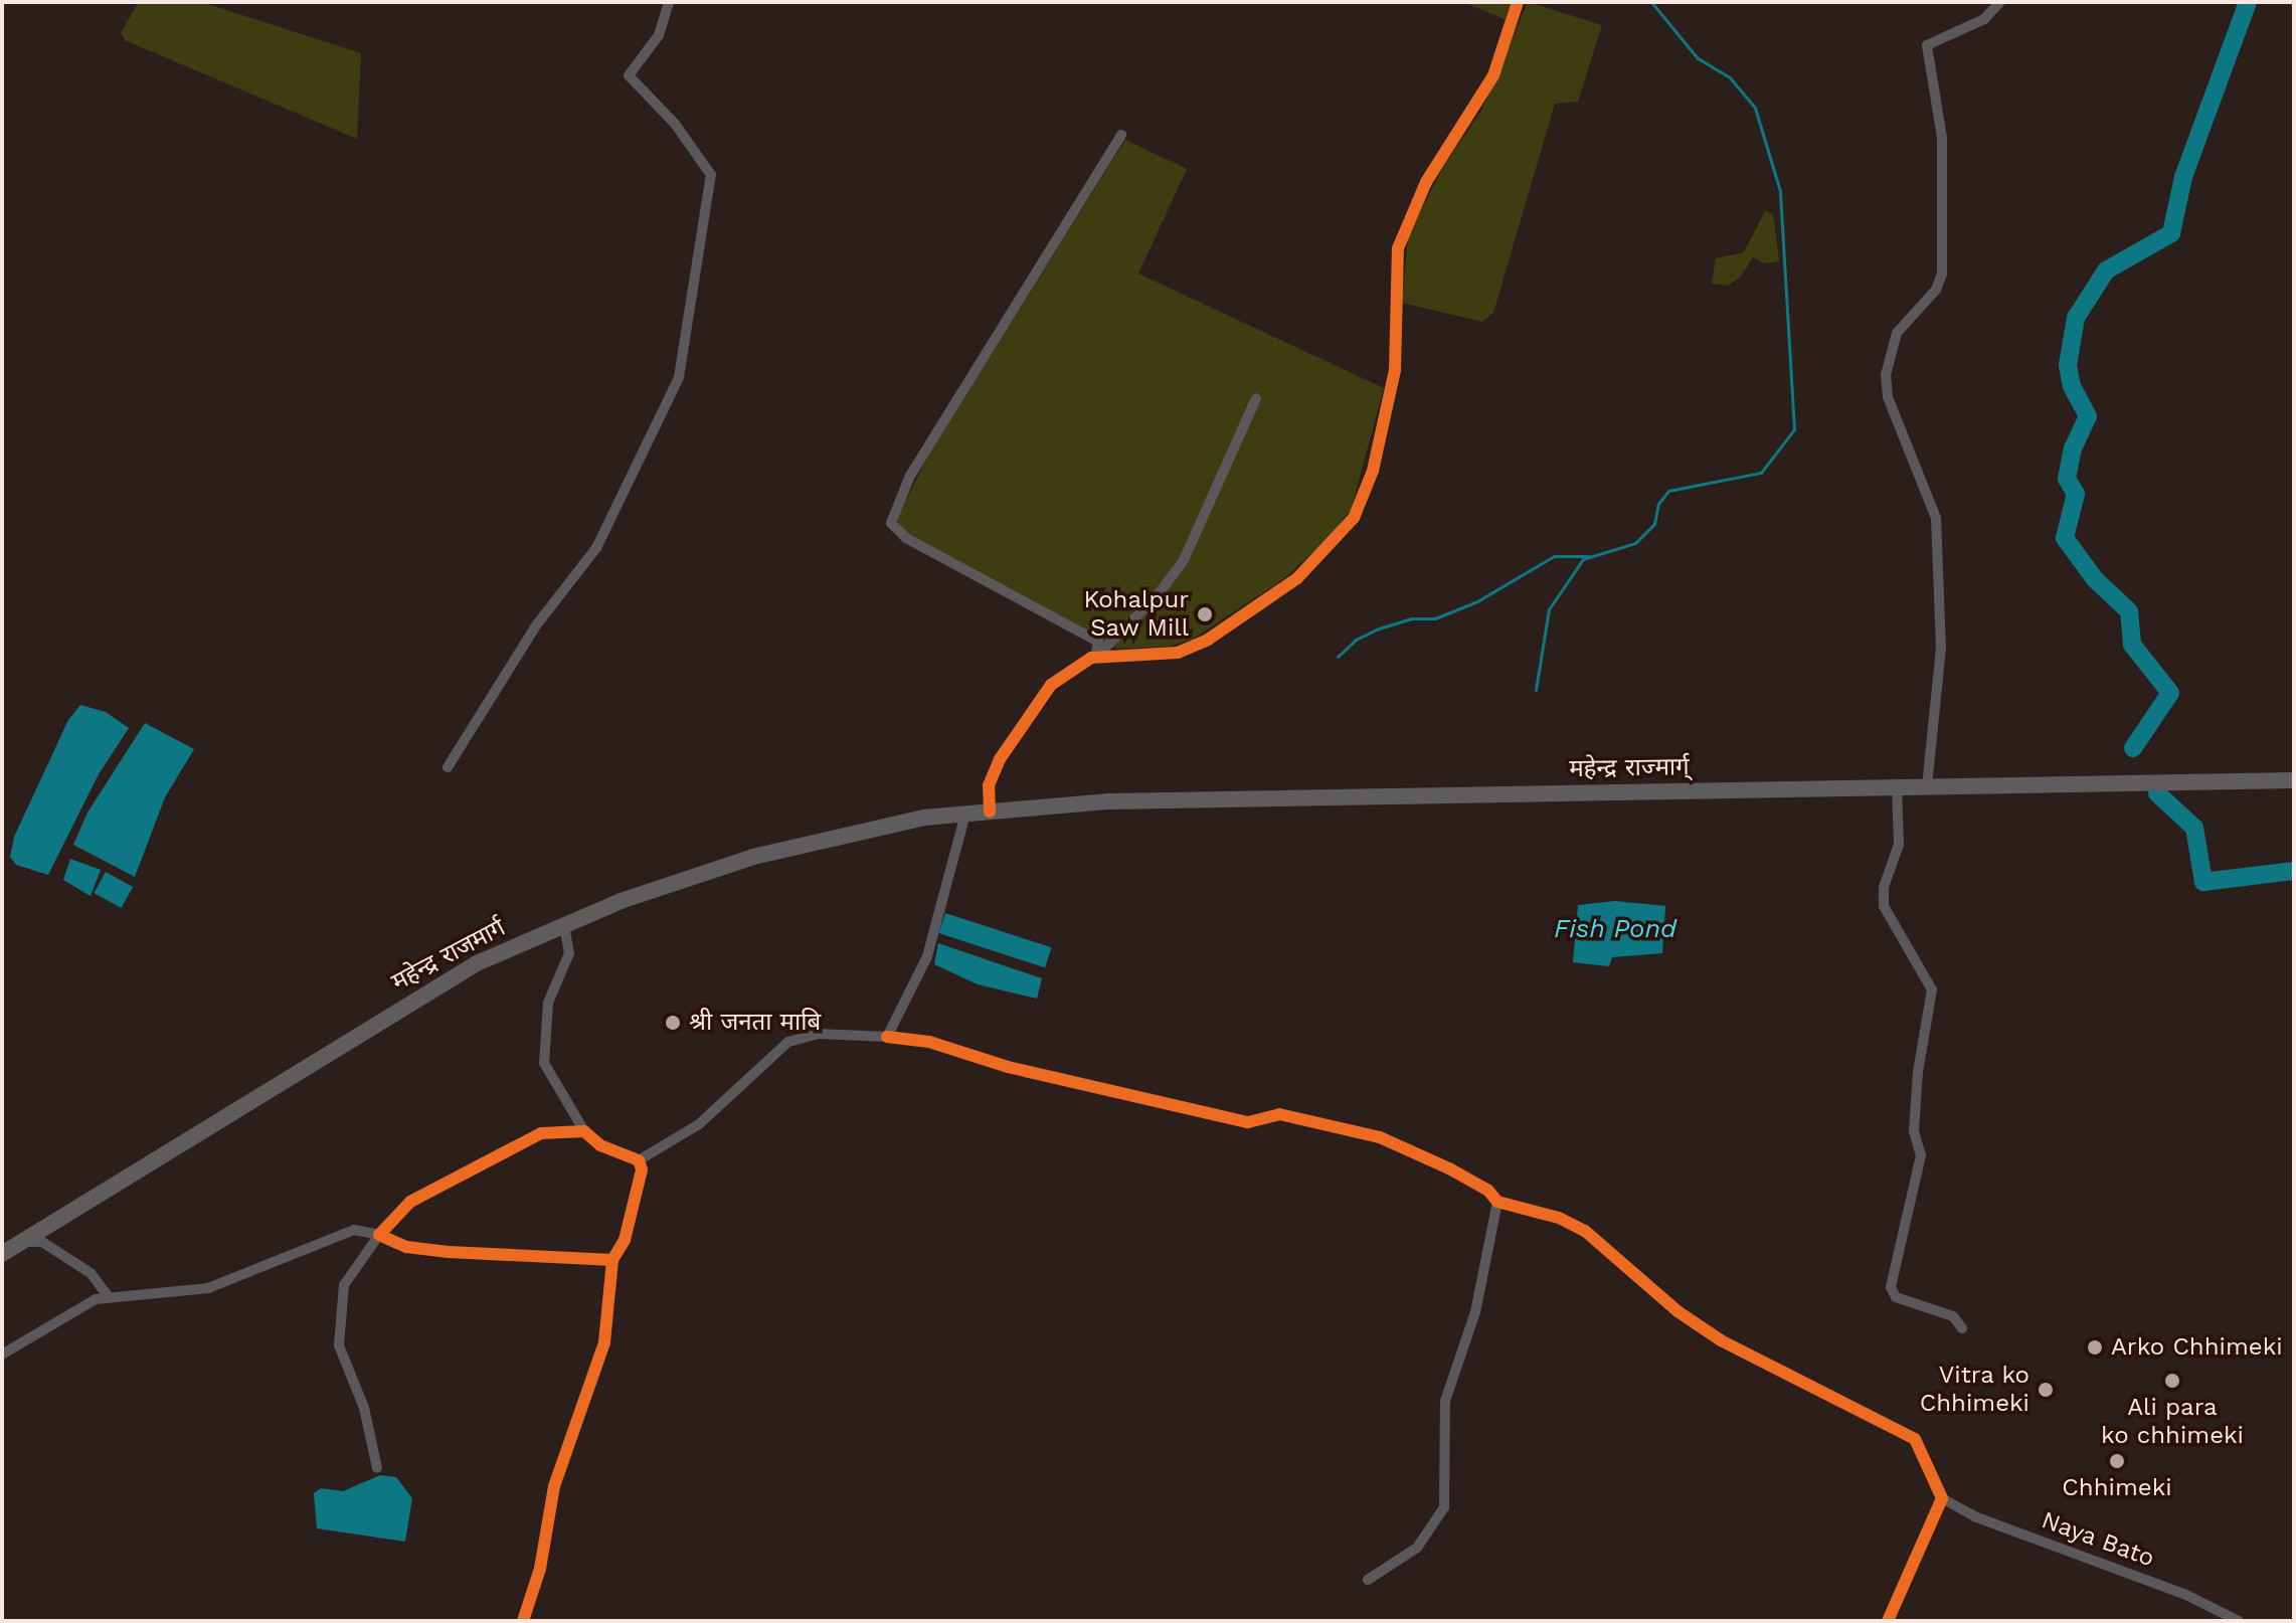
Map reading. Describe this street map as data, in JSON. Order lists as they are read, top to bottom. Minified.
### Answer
{"streets":{"highway":["महेन्द्र राज्मार्ग्","महेन्द्र राजमार्ग"],"street":["Naya Bato"]},"crossings":[["महेन्द्र राज्मार्ग्","महेन्द्र राजमार्ग"]],"water":["Fish Pond"],"places":["Kohalpur Saw Mill","श्री जनता माबि","Arko Chhimeki","Ali para ko chhimeki","Vitra ko Chhimeki","Chhimeki"]}
